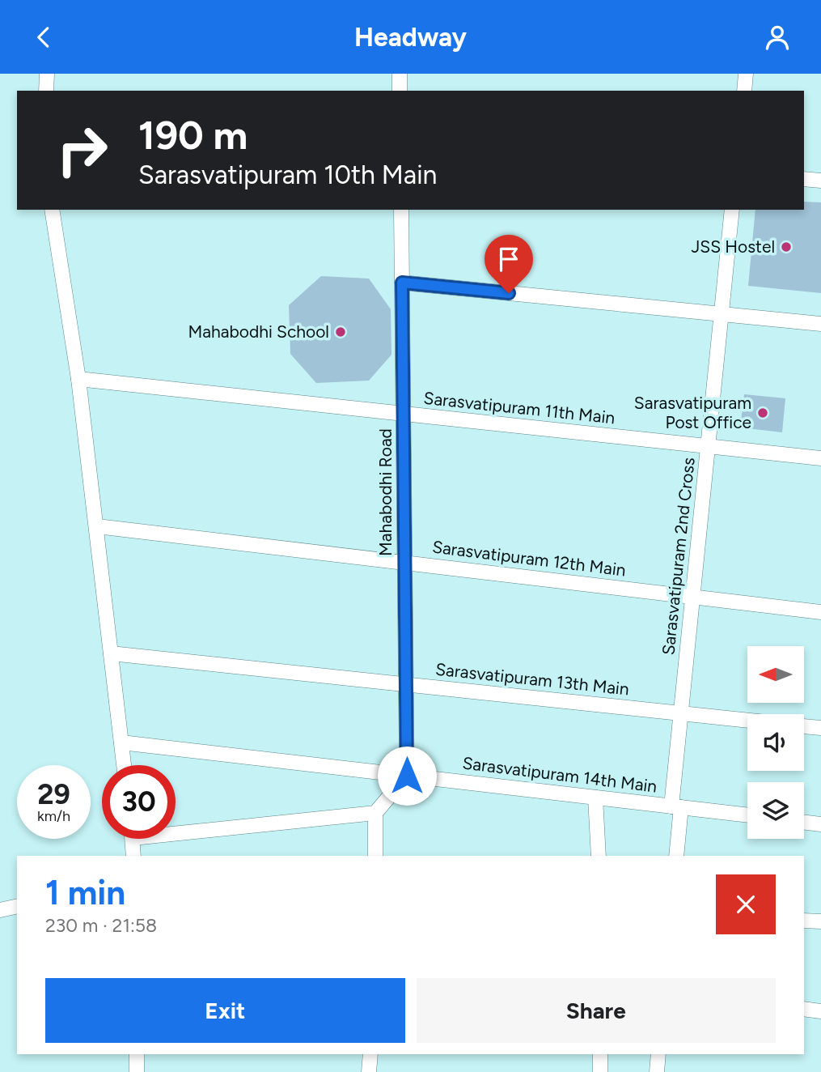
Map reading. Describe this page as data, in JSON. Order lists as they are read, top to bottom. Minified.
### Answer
{"streets":{"street":["Sarasvatipuram 11th Main","Mahabodhi Road","Sarasvatipuram 2nd Cross","Sarasvatipuram 12th Main","Sarasvatipuram 13th Main","Sarasvatipuram 14th Main"]},"crossings":[["Sarasvatipuram 11th Main","Mahabodhi Road"],["Sarasvatipuram 11th Main","Sarasvatipuram 2nd Cross"],["Mahabodhi Road","Sarasvatipuram 12th Main"],["Mahabodhi Road","Sarasvatipuram 13th Main"],["Mahabodhi Road","Sarasvatipuram 14th Main"],["Sarasvatipuram 2nd Cross","Sarasvatipuram 12th Main"],["Sarasvatipuram 2nd Cross","Sarasvatipuram 13th Main"],["Sarasvatipuram 2nd Cross","Sarasvatipuram 14th Main"]],"places":["JSS Hostel","Mahabodhi School","Sarasvatipuram Post Office"],"north":"left","page":{"header":"Headway","turn":["190 m","Sarasvatipuram 10th Main"],"speed":"29 km/h","limit":"30","heading":["1 min","230 m · 21:58"],"buttons":["Exit","Share"]}}
